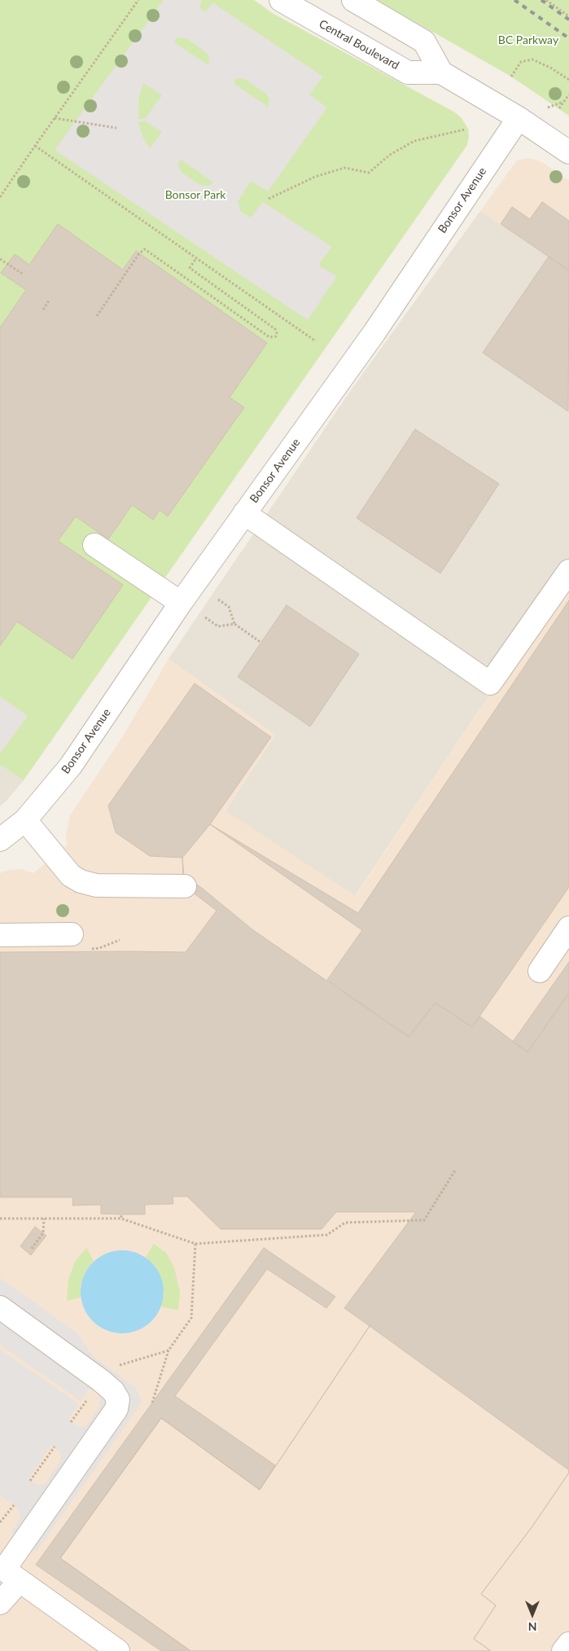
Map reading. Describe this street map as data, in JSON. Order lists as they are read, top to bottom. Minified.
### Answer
{"streets":{"street":["Central Boulevard","Bonsor Avenue"]},"parks":["BC Parkway","Bonsor Park"],"north":"bottom"}
